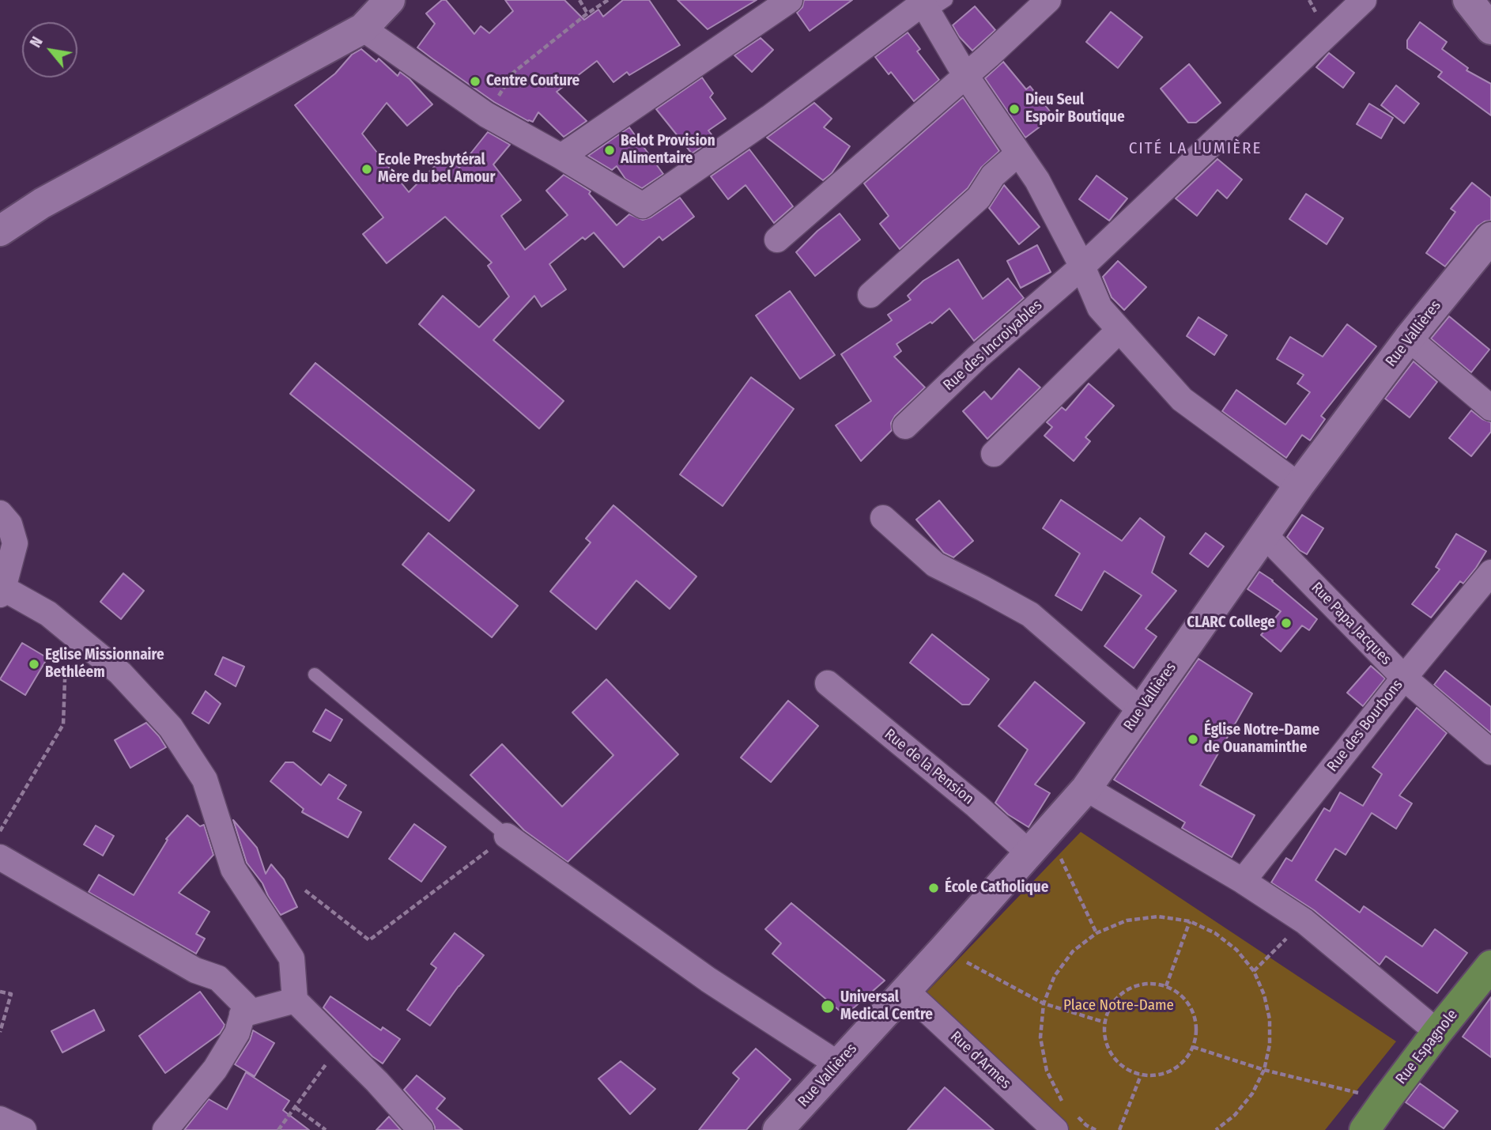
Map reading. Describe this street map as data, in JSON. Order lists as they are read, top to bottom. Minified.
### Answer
{"streets":{"main road":["Rue Espagnole"],"street":["Rue Vallières","Rue des Incroiyables","Rue Papa Jacques","Rue des Bourbons","Rue de la Pension","Rue d'Armes"]},"crossings":[["Rue Vallières","Rue Papa Jacques"],["Rue Vallières","Rue de la Pension"],["Rue Vallières","Rue d'Armes"],["Rue Papa Jacques","Rue des Bourbons"]],"districts":["CITÉ LA LUMIÈRE"],"parks":["Place Notre-Dame"],"places":["Centre Couture","Dieu Seul Espoir Boutique","Belot Provision Alimentaire","Ecole Presbytéral Mère du bel Amour","CLARC College","Eglise Missionnaire Bethléem","Église Notre-Dame de Ouanaminthe","École Catholique","Universal Medical Centre"],"north":"top left"}
